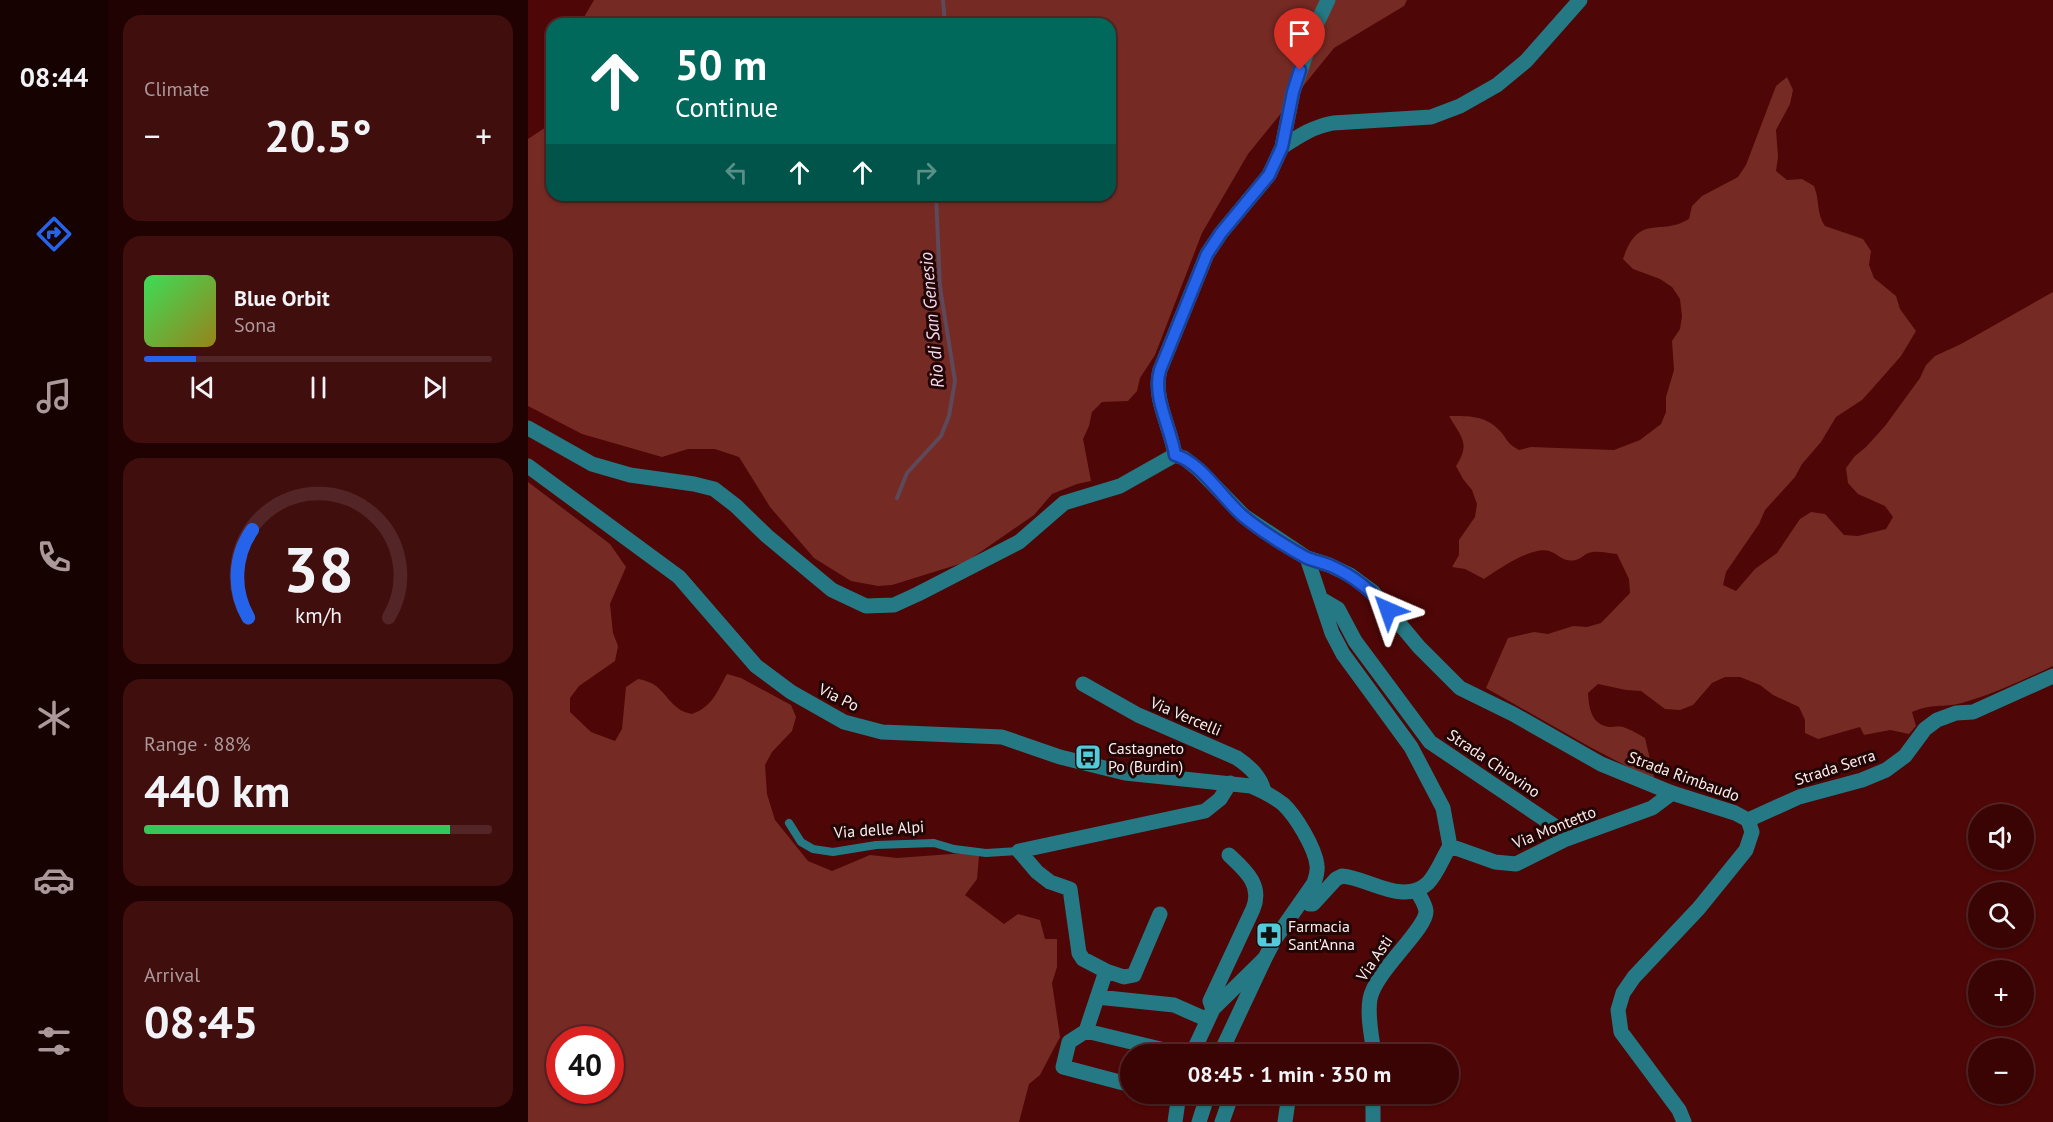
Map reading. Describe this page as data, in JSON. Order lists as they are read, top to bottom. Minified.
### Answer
{"streets":{"street":["Via Po","Via Vercelli","Strada Chiovino","Strada Serra","Strada Rimbaudo","Via Montetto","Via delle Alpi","Via Asti"]},"crossings":[["Via Po","Via Vercelli"],["Via Po","Via delle Alpi"],["Strada Chiovino","Strada Rimbaudo"],["Strada Chiovino","Via Montetto"],["Strada Serra","Strada Rimbaudo"],["Strada Rimbaudo","Via Montetto"]],"water":["Rio di San Genesio"],"places":{"bus stop":["Castagneto Po (Burdin)"],"pharmacy":["Farmacia Sant'Anna"]},"page":{"tabs":"08:44","tile":["Climate",["Range · 88%","440 km"],["Arrival","08:45"]],"turn":["50 m","Continue"],"heat":["−","20.5°","+"],"song":["Blue Orbit","Sona"],"map_buttons":["+","−"],"limit":"40","trip":"08:45 · 1 min · 350 m","gauge":["38","km/h"]}}
